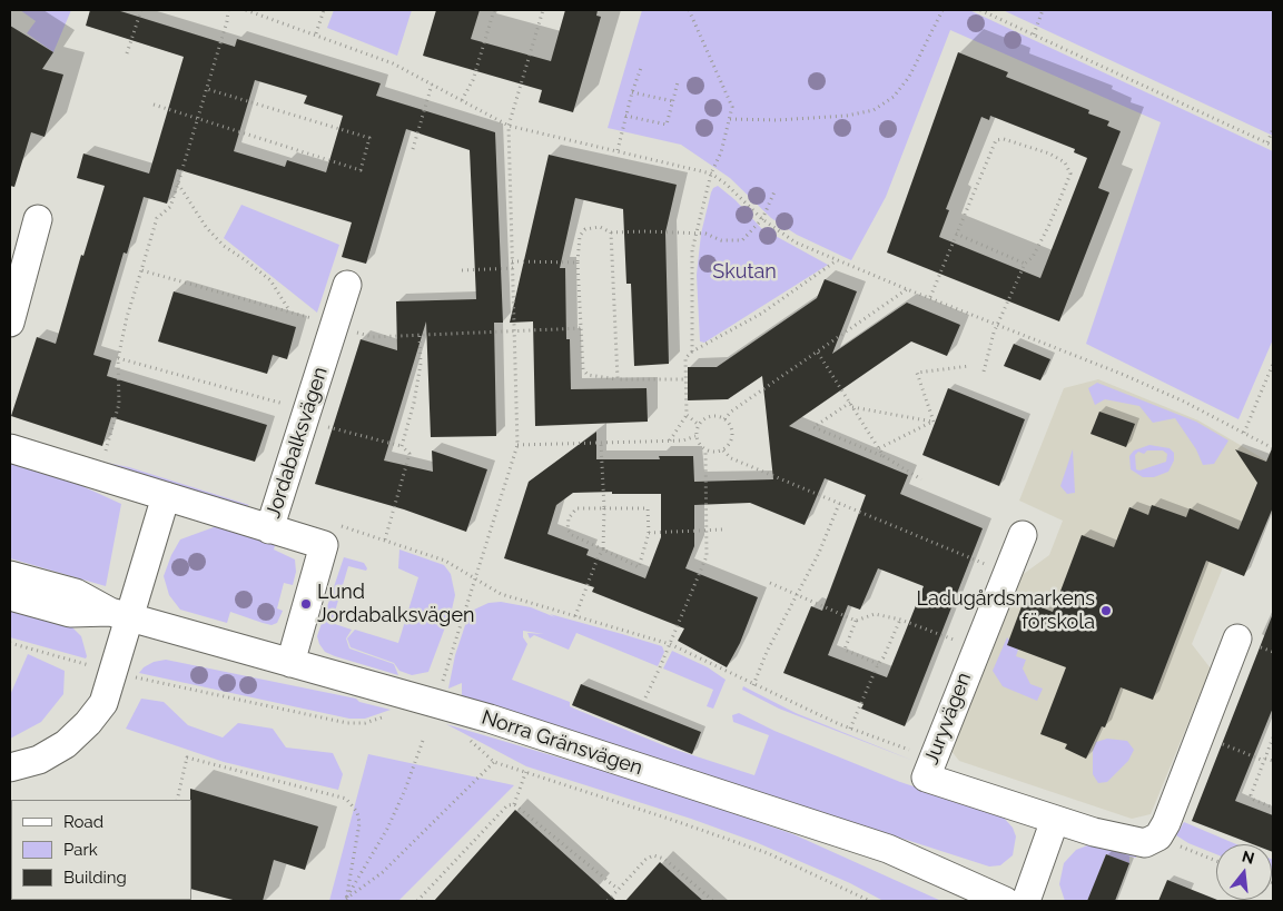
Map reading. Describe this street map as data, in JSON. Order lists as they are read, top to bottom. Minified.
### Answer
{"streets":{"street":["Jordabalksvägen","Juryvägen","Norra Gränsvägen"]},"parks":["Skutan"],"places":["Lund Jordabalksvägen","Ladugårdsmarkens förskola"],"legend":["Road","Park","Building"],"north":"top"}
